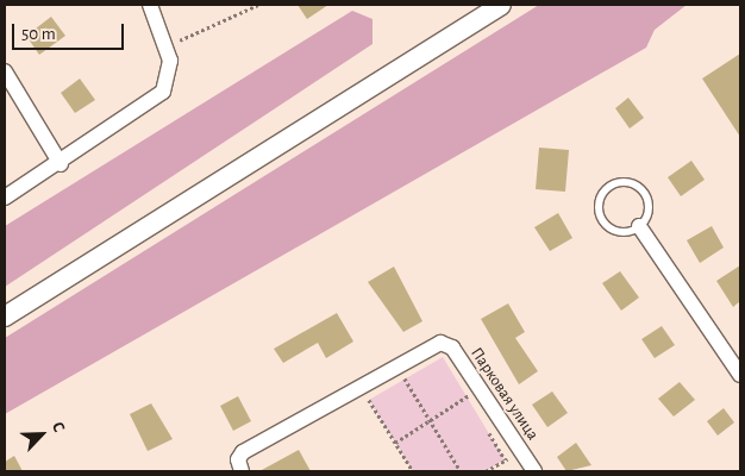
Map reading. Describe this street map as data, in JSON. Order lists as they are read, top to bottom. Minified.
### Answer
{"streets":{"street":["Парковая улица"]},"scale_bar":"50 m","north":"top right"}
